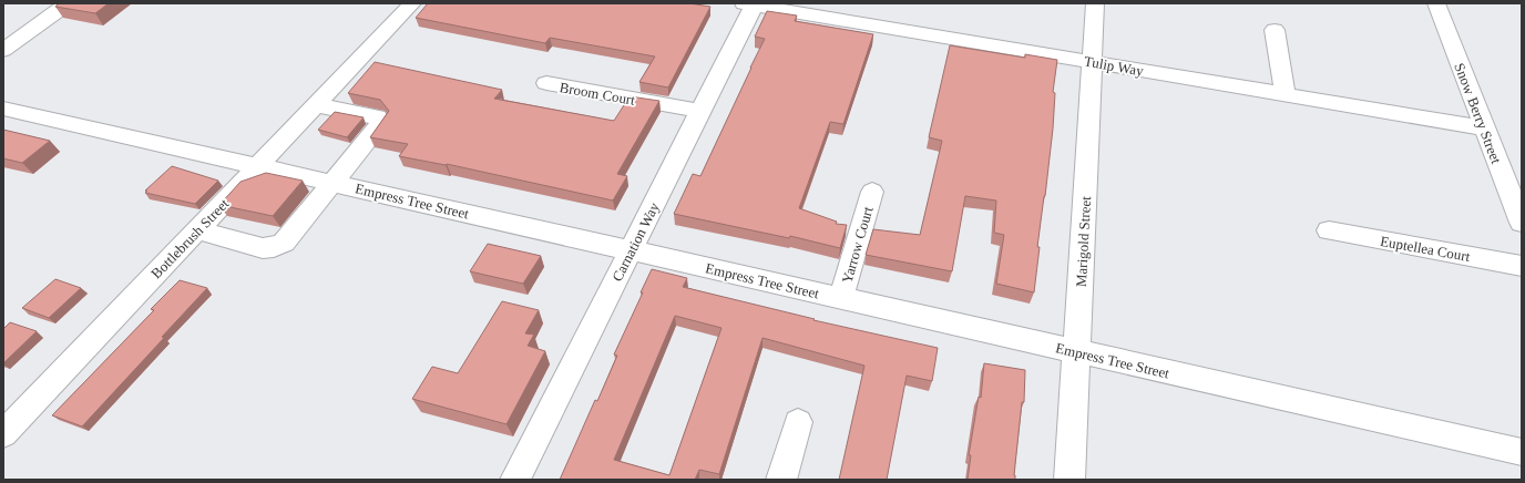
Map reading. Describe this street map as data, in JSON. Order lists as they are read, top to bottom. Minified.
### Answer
{"streets":{"street":["Tulip Way","Broom Court","Snow Berry Street","Empress Tree Street","Bottlebrush Street","Carnation Way","Marigold Street","Yarrow Court","Euptellea Court"]},"crossings":[["Tulip Way","Snow Berry Street"],["Tulip Way","Carnation Way"],["Tulip Way","Marigold Street"],["Broom Court","Carnation Way"],["Empress Tree Street","Bottlebrush Street"],["Empress Tree Street","Carnation Way"],["Empress Tree Street","Marigold Street"],["Empress Tree Street","Yarrow Court"]]}
